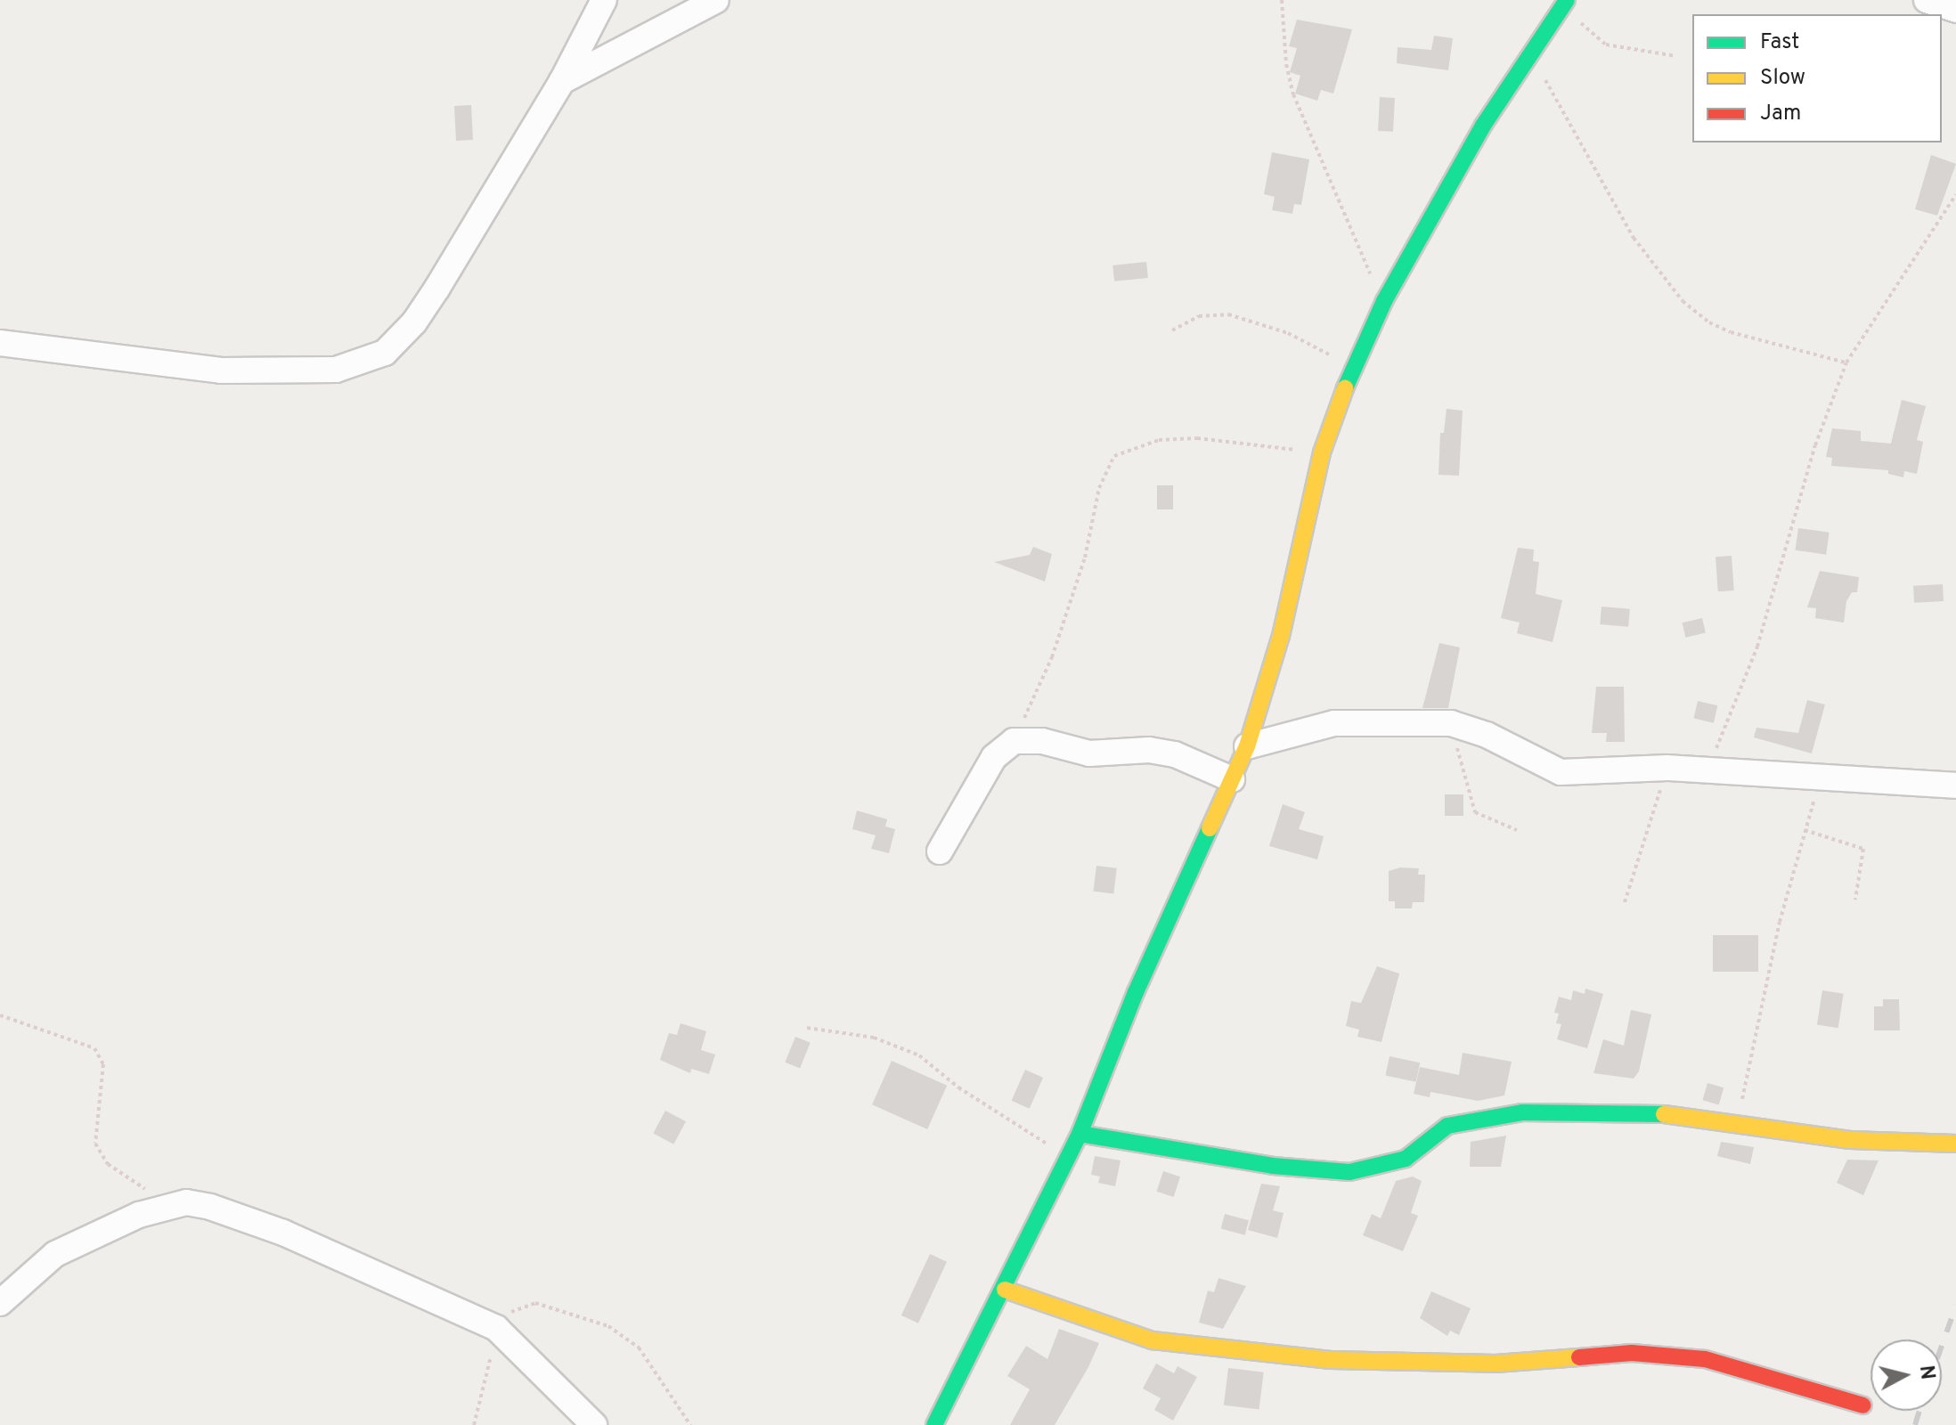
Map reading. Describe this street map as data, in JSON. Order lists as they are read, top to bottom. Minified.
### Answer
{"legend":["Fast","Slow","Jam"],"north":"right"}
